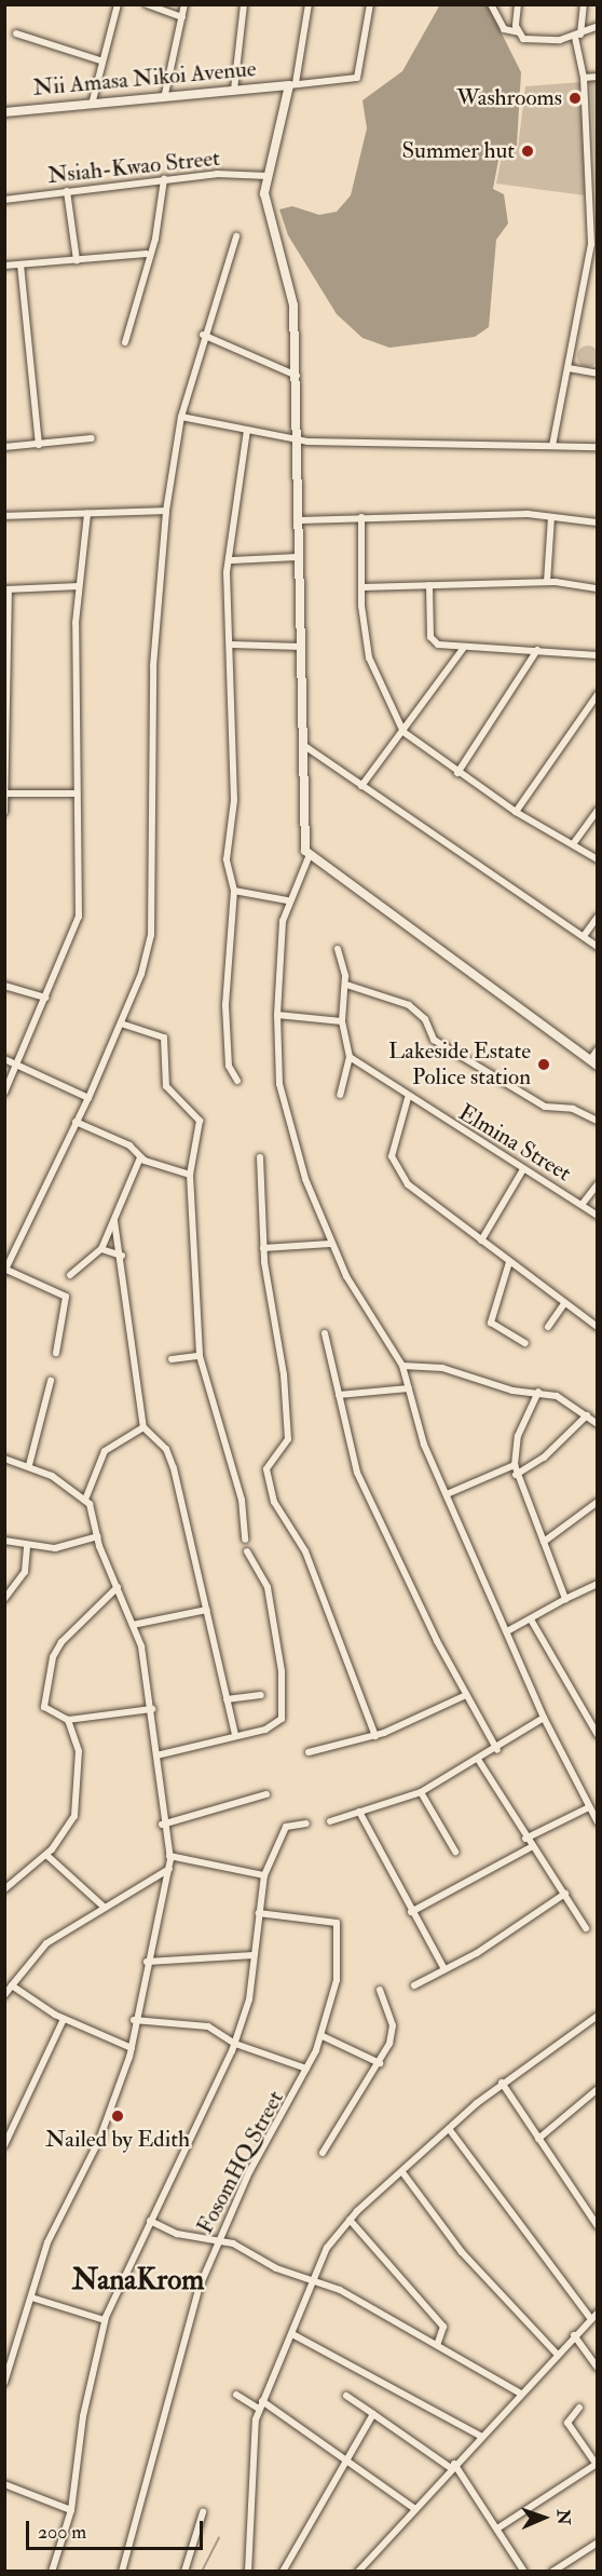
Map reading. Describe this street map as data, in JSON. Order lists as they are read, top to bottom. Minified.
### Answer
{"streets":{"street":["Nii Amasa Nikoi Avenue","Nsiah-Kwao Street","Elmina Street","FosomHQ Street"]},"districts":["NanaKrom"],"places":["Washrooms","Summer hut","Lakeside Estate Police station","Nailed by Edith"],"scale_bar":"200 m","north":"right"}
